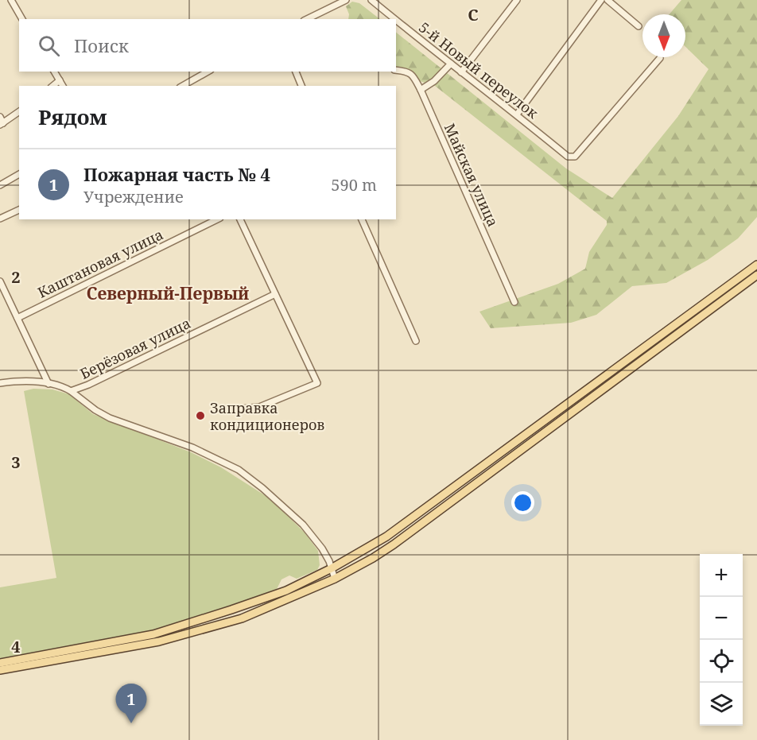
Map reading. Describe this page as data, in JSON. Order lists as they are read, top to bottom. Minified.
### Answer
{"streets":{"street":["5-й Новый переулок","Майская улица","Каштановая улица","Берёзовая улица"]},"districts":["Северный-Первый"],"places":["Заправка кондиционеров"],"north":"bottom","page":{"search":"Поиск","heading":"Рядом","list":[{"mark":"1","name":"Пожарная часть № 4","note":"Учреждение","value":"590 m"}],"map_buttons":["+","−"],"pins":"1"},"grid":{"columns":["C"],"rows":["2","3","4"]}}
